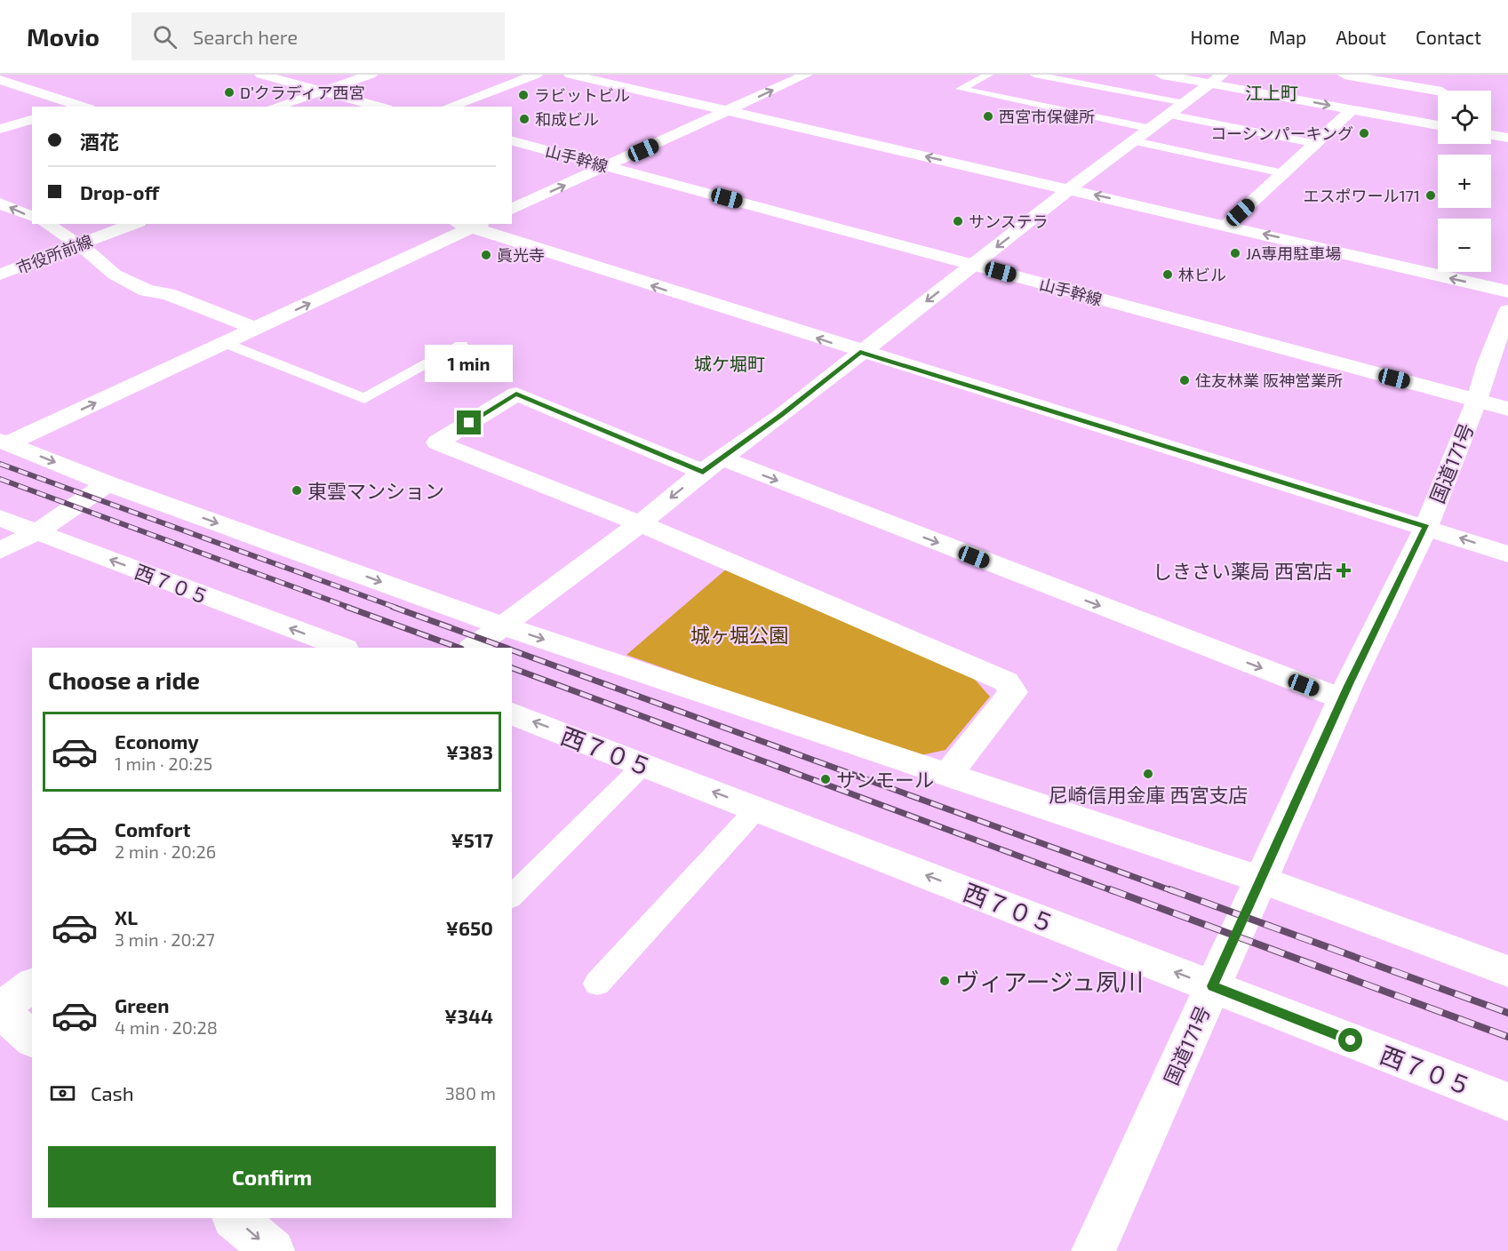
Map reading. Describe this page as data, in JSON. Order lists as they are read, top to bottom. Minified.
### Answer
{"streets":{"main road":["山手幹線","市役所前線","国道171号","西７０５"]},"crossings":[["山手幹線","国道171号"],["国道171号","西７０５"]],"districts":["江上町","城ケ堀町"],"parks":["城ヶ堀公園"],"places":{"other":["D’クラディア西宮","ラビットビル","西宮市保健所","和成ビル","コーシンパーキング","エスポワール171","サンステラ","JA専用駐車場","眞光寺","林ビル","住友林業 阪神営業所","東雲マンション","尼崎信用金庫 西宮支店","サンモール","ヴィアージュ夙川"],"health":["しきさい薬局 西宮店"]},"page":{"header":"Movio","search":"Search here","nav":["Home","Map","About","Contact"],"map_buttons":["+","−"],"banner":["酒花","Drop-off"],"bubble":"1 min","heading":"Choose a ride","list":[{"name":"Economy","note":"1 min · 20:25","value":"¥383"},{"name":"Comfort","note":"2 min · 20:26","value":"¥517"},{"name":"XL","note":"3 min · 20:27","value":"¥650"},{"name":"Green","note":"4 min · 20:28","value":"¥344"}],"pay":["Cash","380 m"],"buttons":"Confirm"}}
